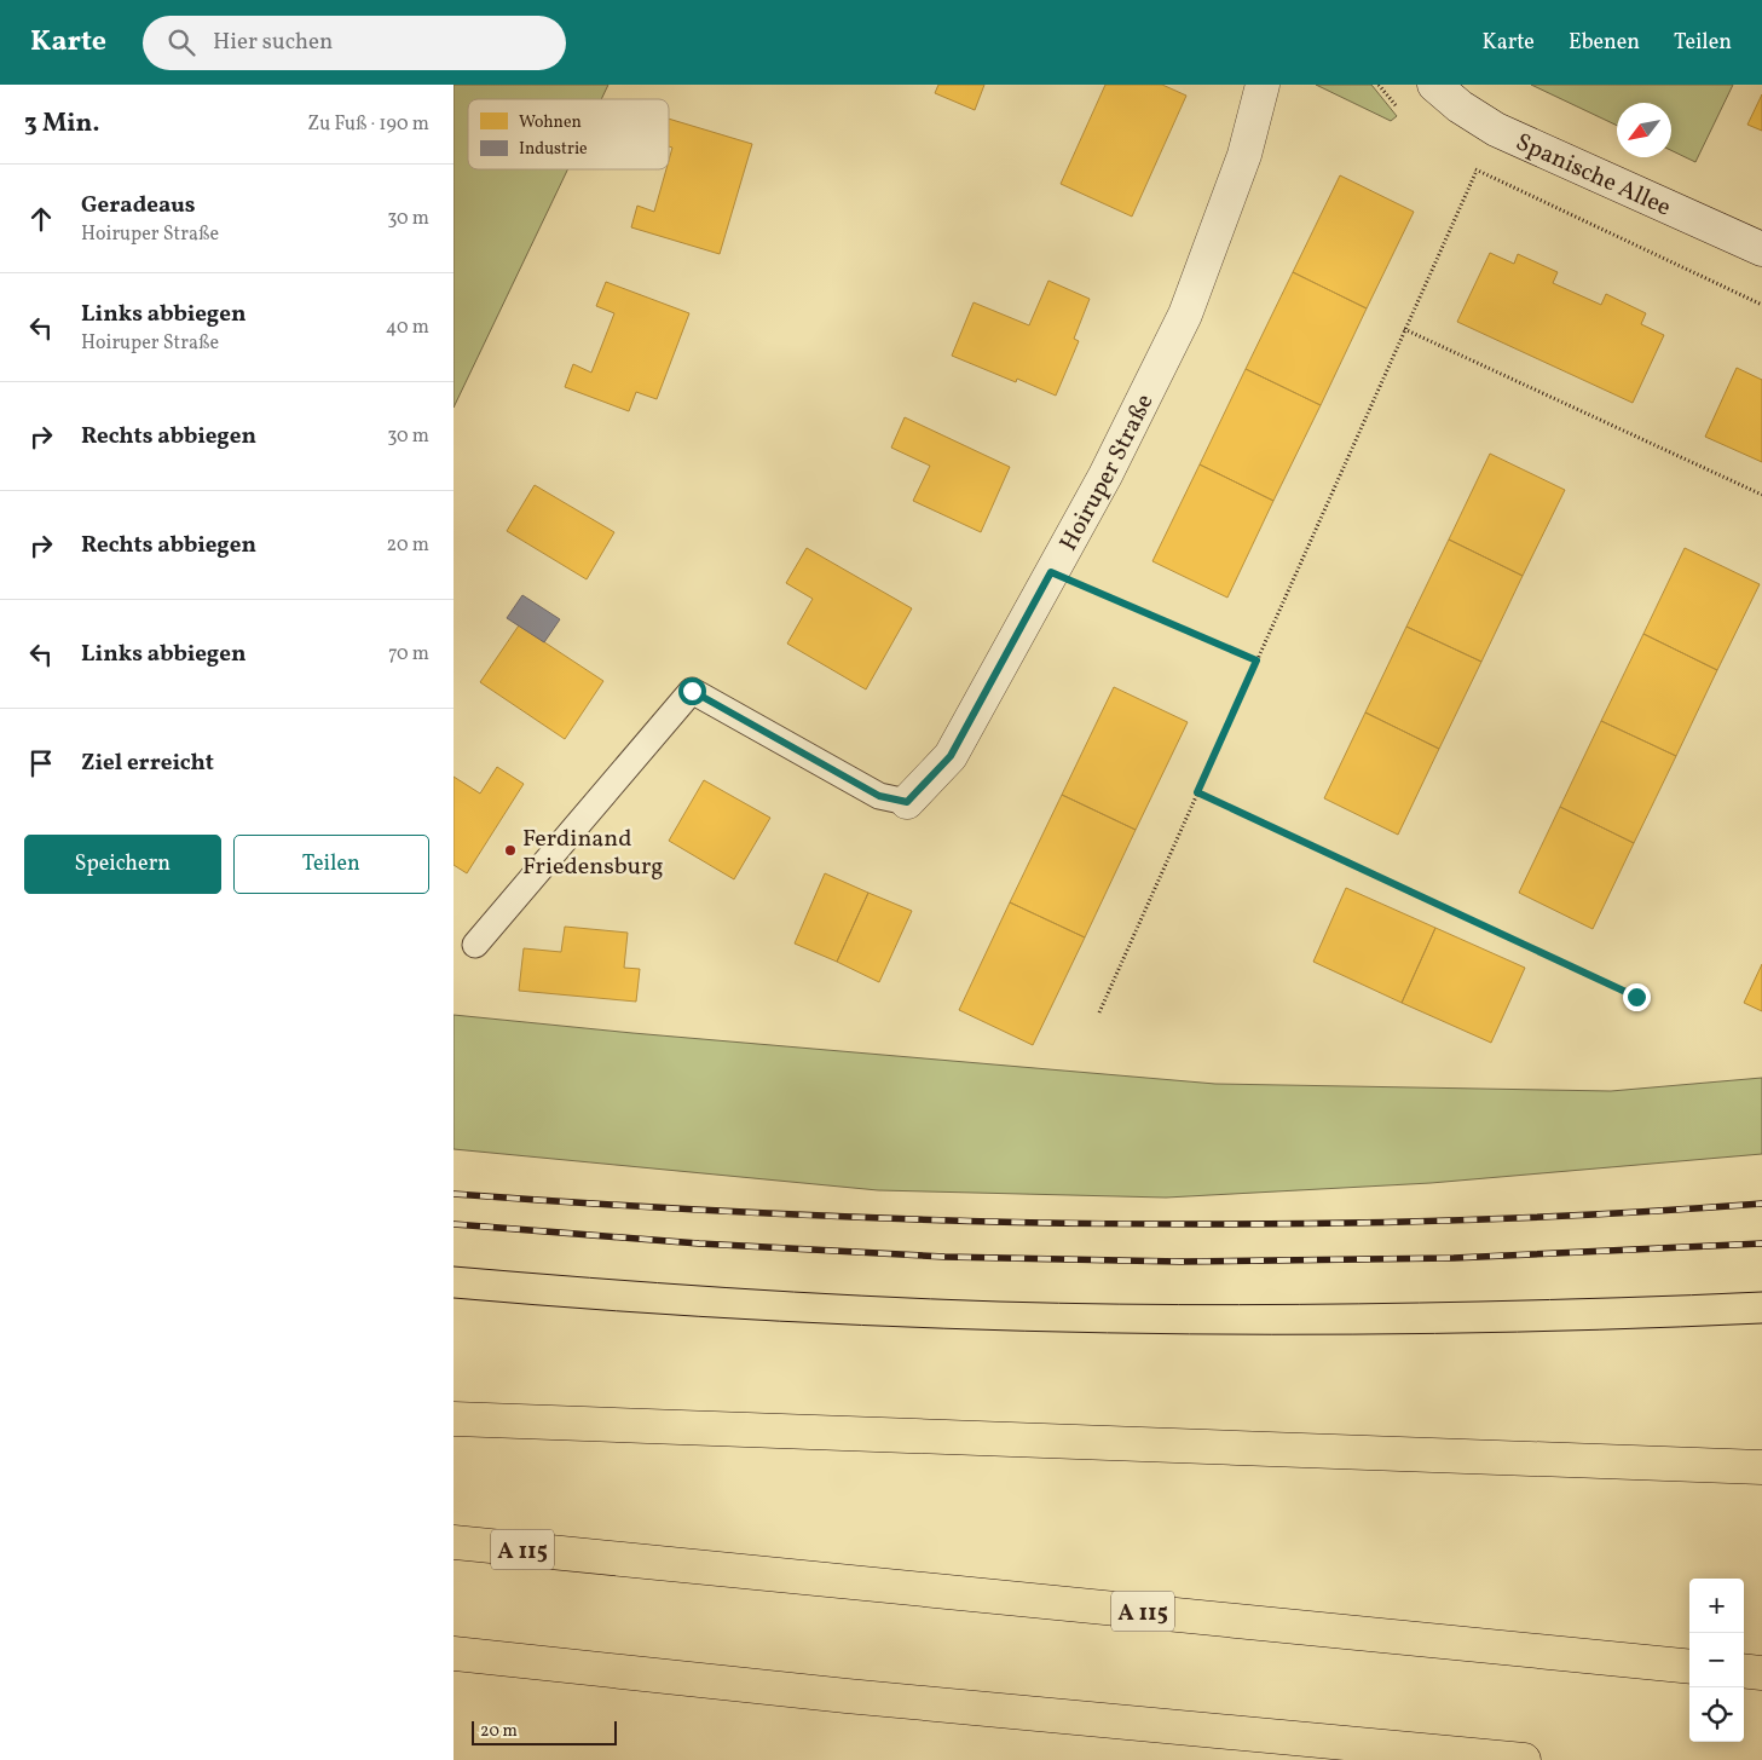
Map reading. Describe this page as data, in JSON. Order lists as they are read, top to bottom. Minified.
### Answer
{"streets":{"highway":["A 115"],"street":["Spanische Allee","Hoiruper Straße"]},"places":["Ferdinand Friedensburg"],"legend":["Wohnen","Industrie"],"scale_bar":"20 m","north":"bottom left","page":{"header":"Karte","search":"Hier suchen","nav":["Karte","Ebenen","Teilen"],"heading":["3 Min.","Zu Fuß · 190 m"],"list":[["Geradeaus","Hoiruper Straße","30 m"],["Links abbiegen","Hoiruper Straße","40 m"],["Rechts abbiegen","30 m"],["Rechts abbiegen","20 m"],["Links abbiegen","70 m"],"Ziel erreicht"],"buttons":["Speichern","Teilen"],"map_buttons":["+","−"],"scale":"20 m"}}
